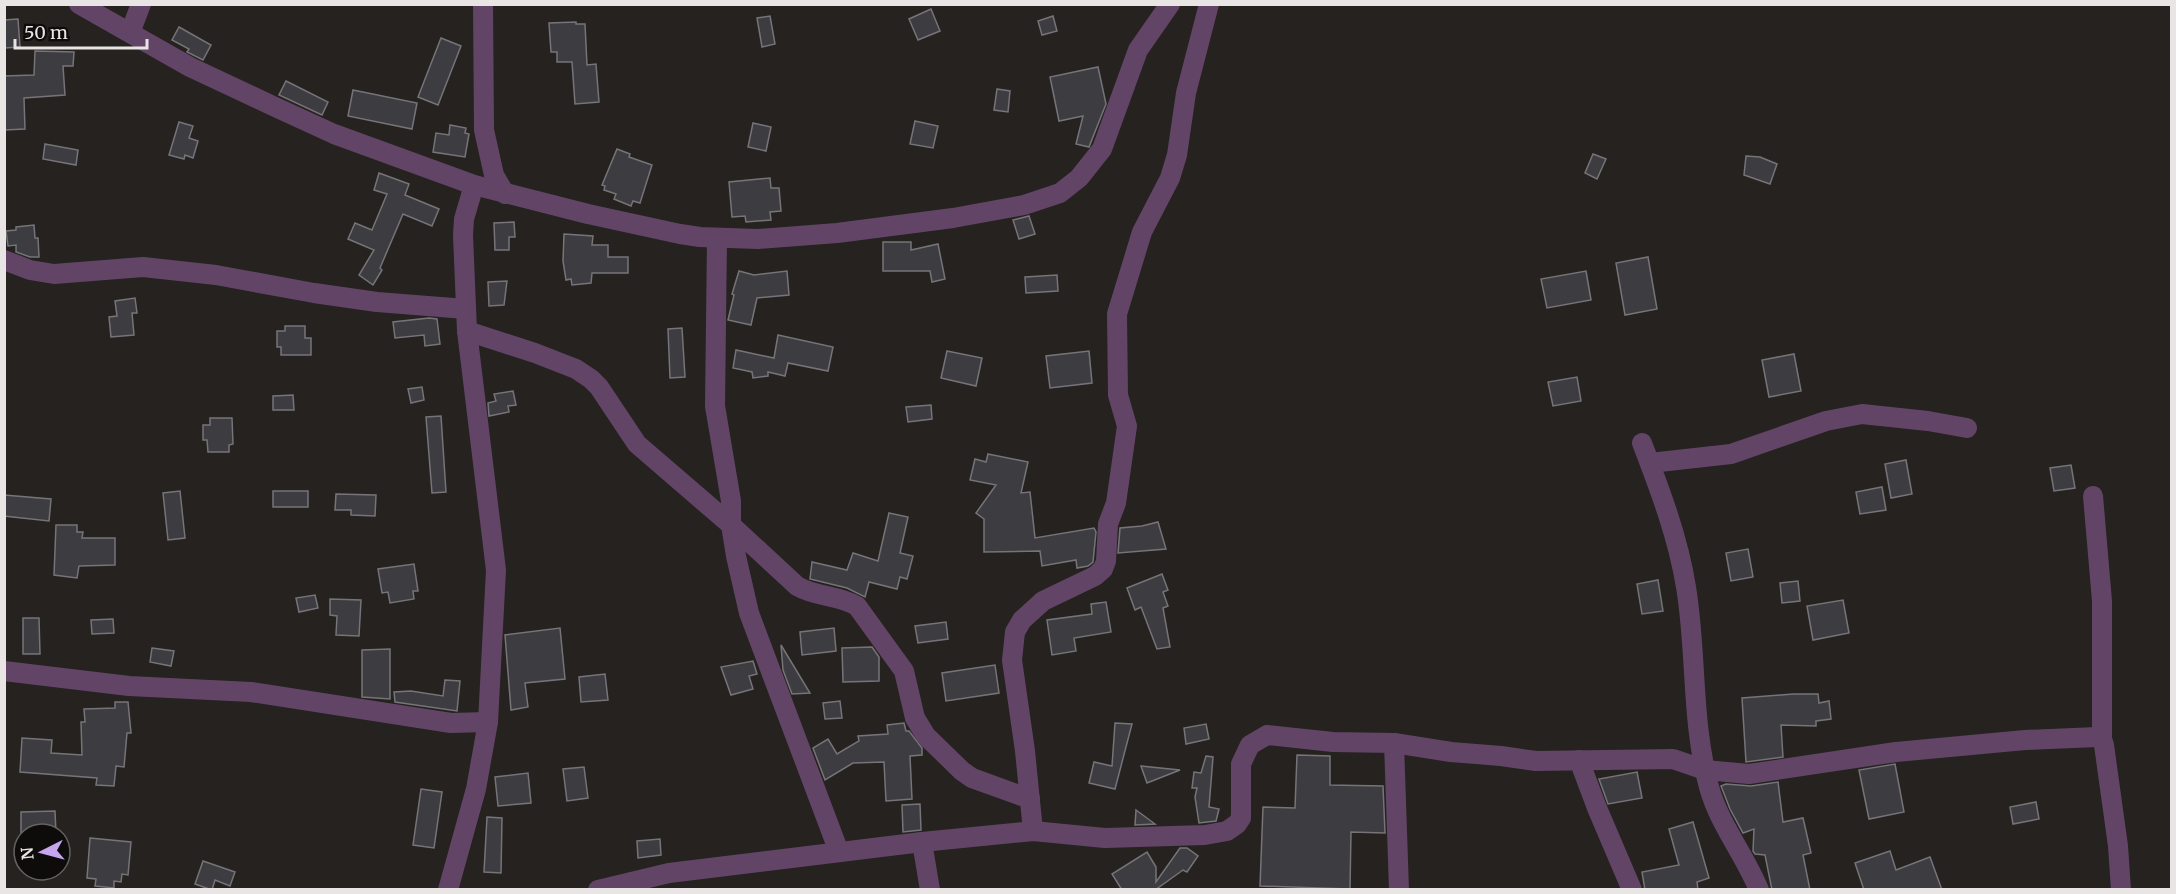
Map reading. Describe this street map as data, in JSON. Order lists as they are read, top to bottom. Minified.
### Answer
{"scale_bar":"50 m","north":"left"}
